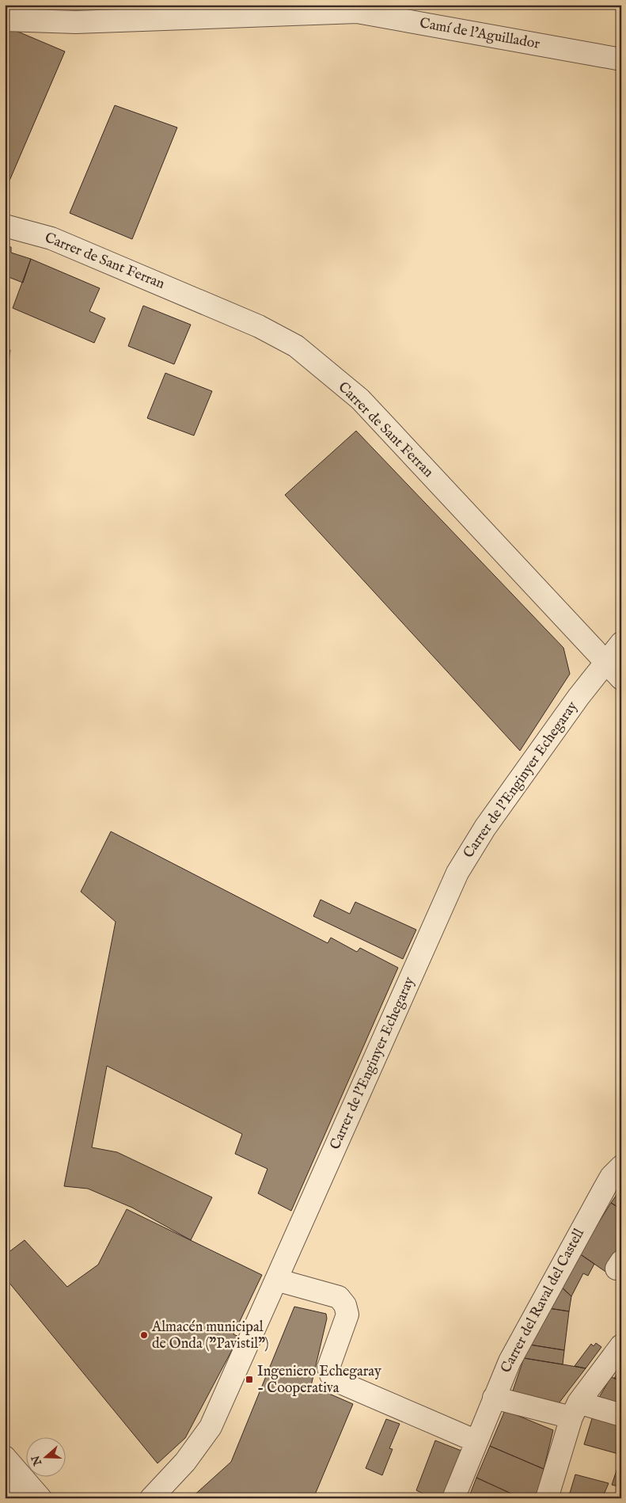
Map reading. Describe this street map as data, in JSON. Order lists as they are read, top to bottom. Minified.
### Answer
{"streets":{"street":["Camí de l'Aguillador","Carrer de Sant Ferran","Carrer de l'Enginyer Echegaray","Carrer del Raval del Castell"]},"crossings":[["Carrer de Sant Ferran","Carrer de l'Enginyer Echegaray"]],"places":{"other":["Almacén municipal de Onda (\"Pavistil\")"],"transit":["Ingeniero Echegaray - Cooperativa"]},"north":"left"}
